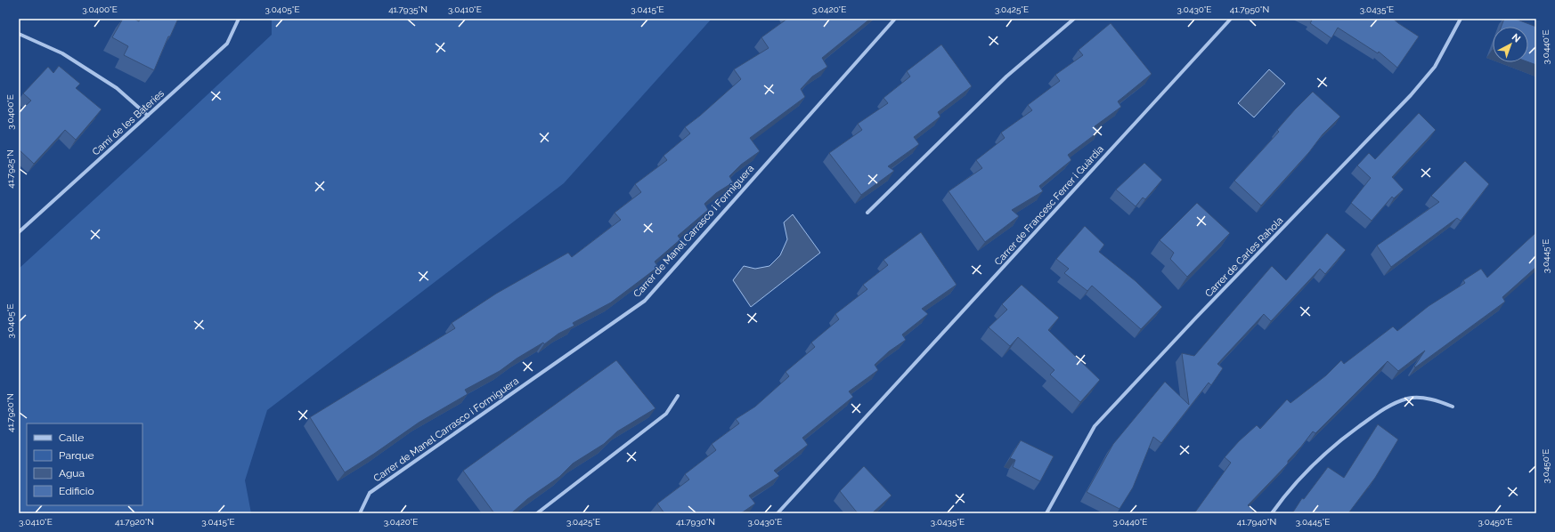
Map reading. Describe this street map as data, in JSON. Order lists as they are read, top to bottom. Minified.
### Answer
{"streets":{"street":["Camí de les Bateries","Carrer de Francesc Ferrer i Guàrdia","Carrer de Manel Carrasco i Formiguera","Carrer de Carles Rahola"]},"legend":["Calle","Parque","Agua","Edificio"],"north":"top right","coordinates":["3.0400°E","3.0405°E","41.7935°N","3.0410°E","3.0415°E","3.0420°E","3.0425°E","3.0430°E","41.7950°N","3.0435°E","3.0440°E","41.7925°N","3.0445°E","41.7920°N","3.0450°E","41.7930°N","41.7940°N"]}
